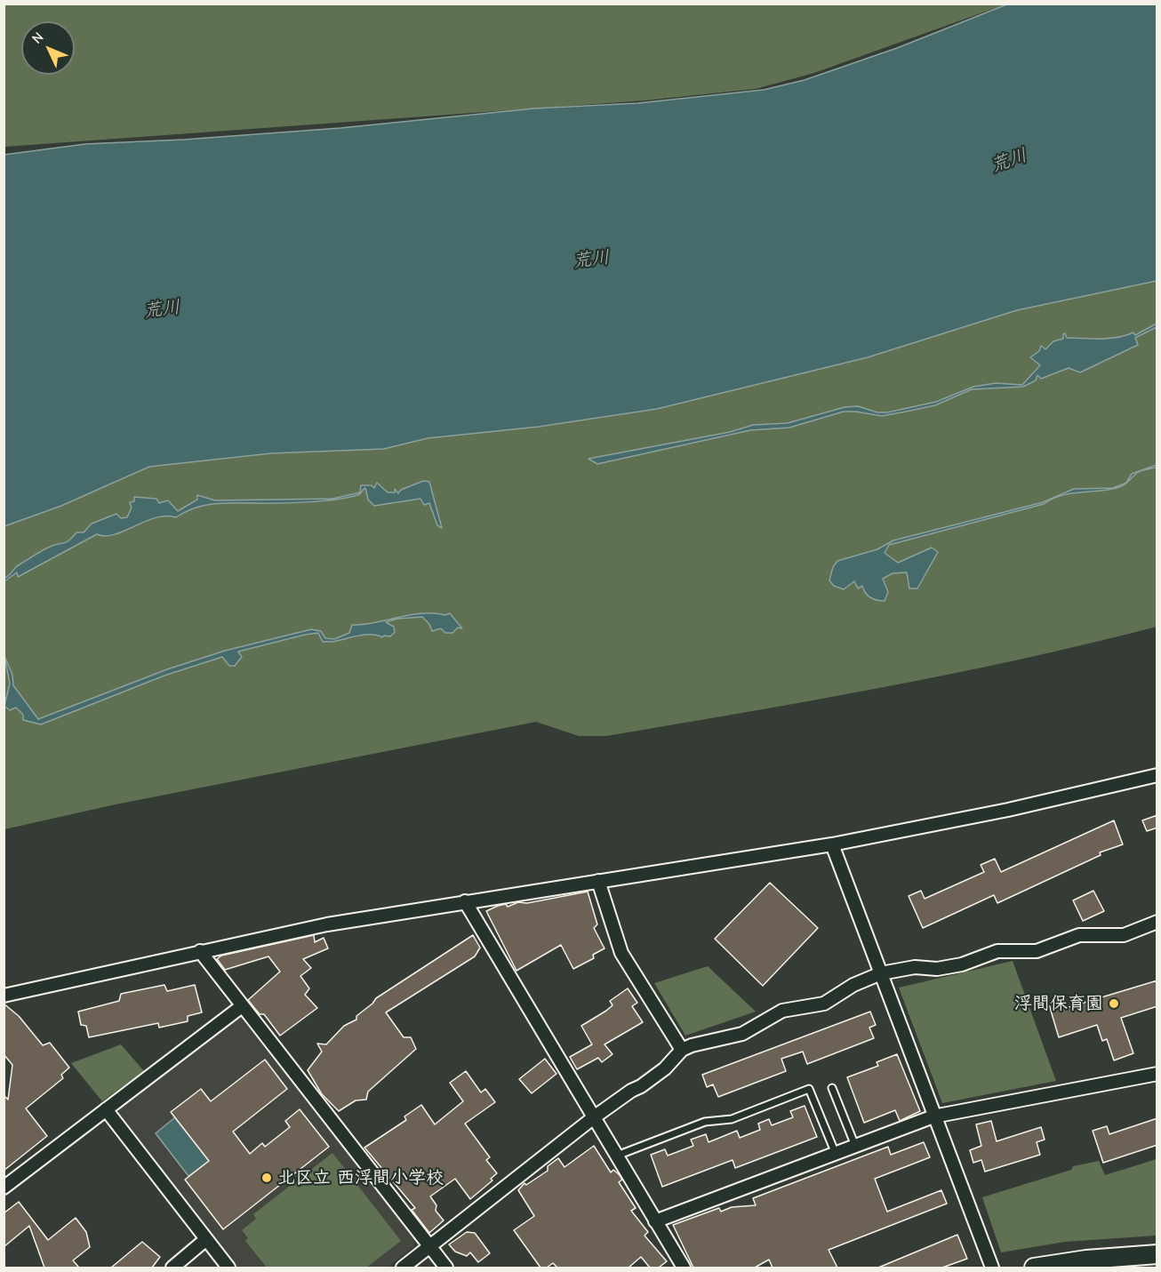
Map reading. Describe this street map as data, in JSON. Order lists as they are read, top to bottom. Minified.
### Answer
{"water":["荒川"],"places":["浮間保育園","北区立 西浮間小学校"],"north":"top left"}
